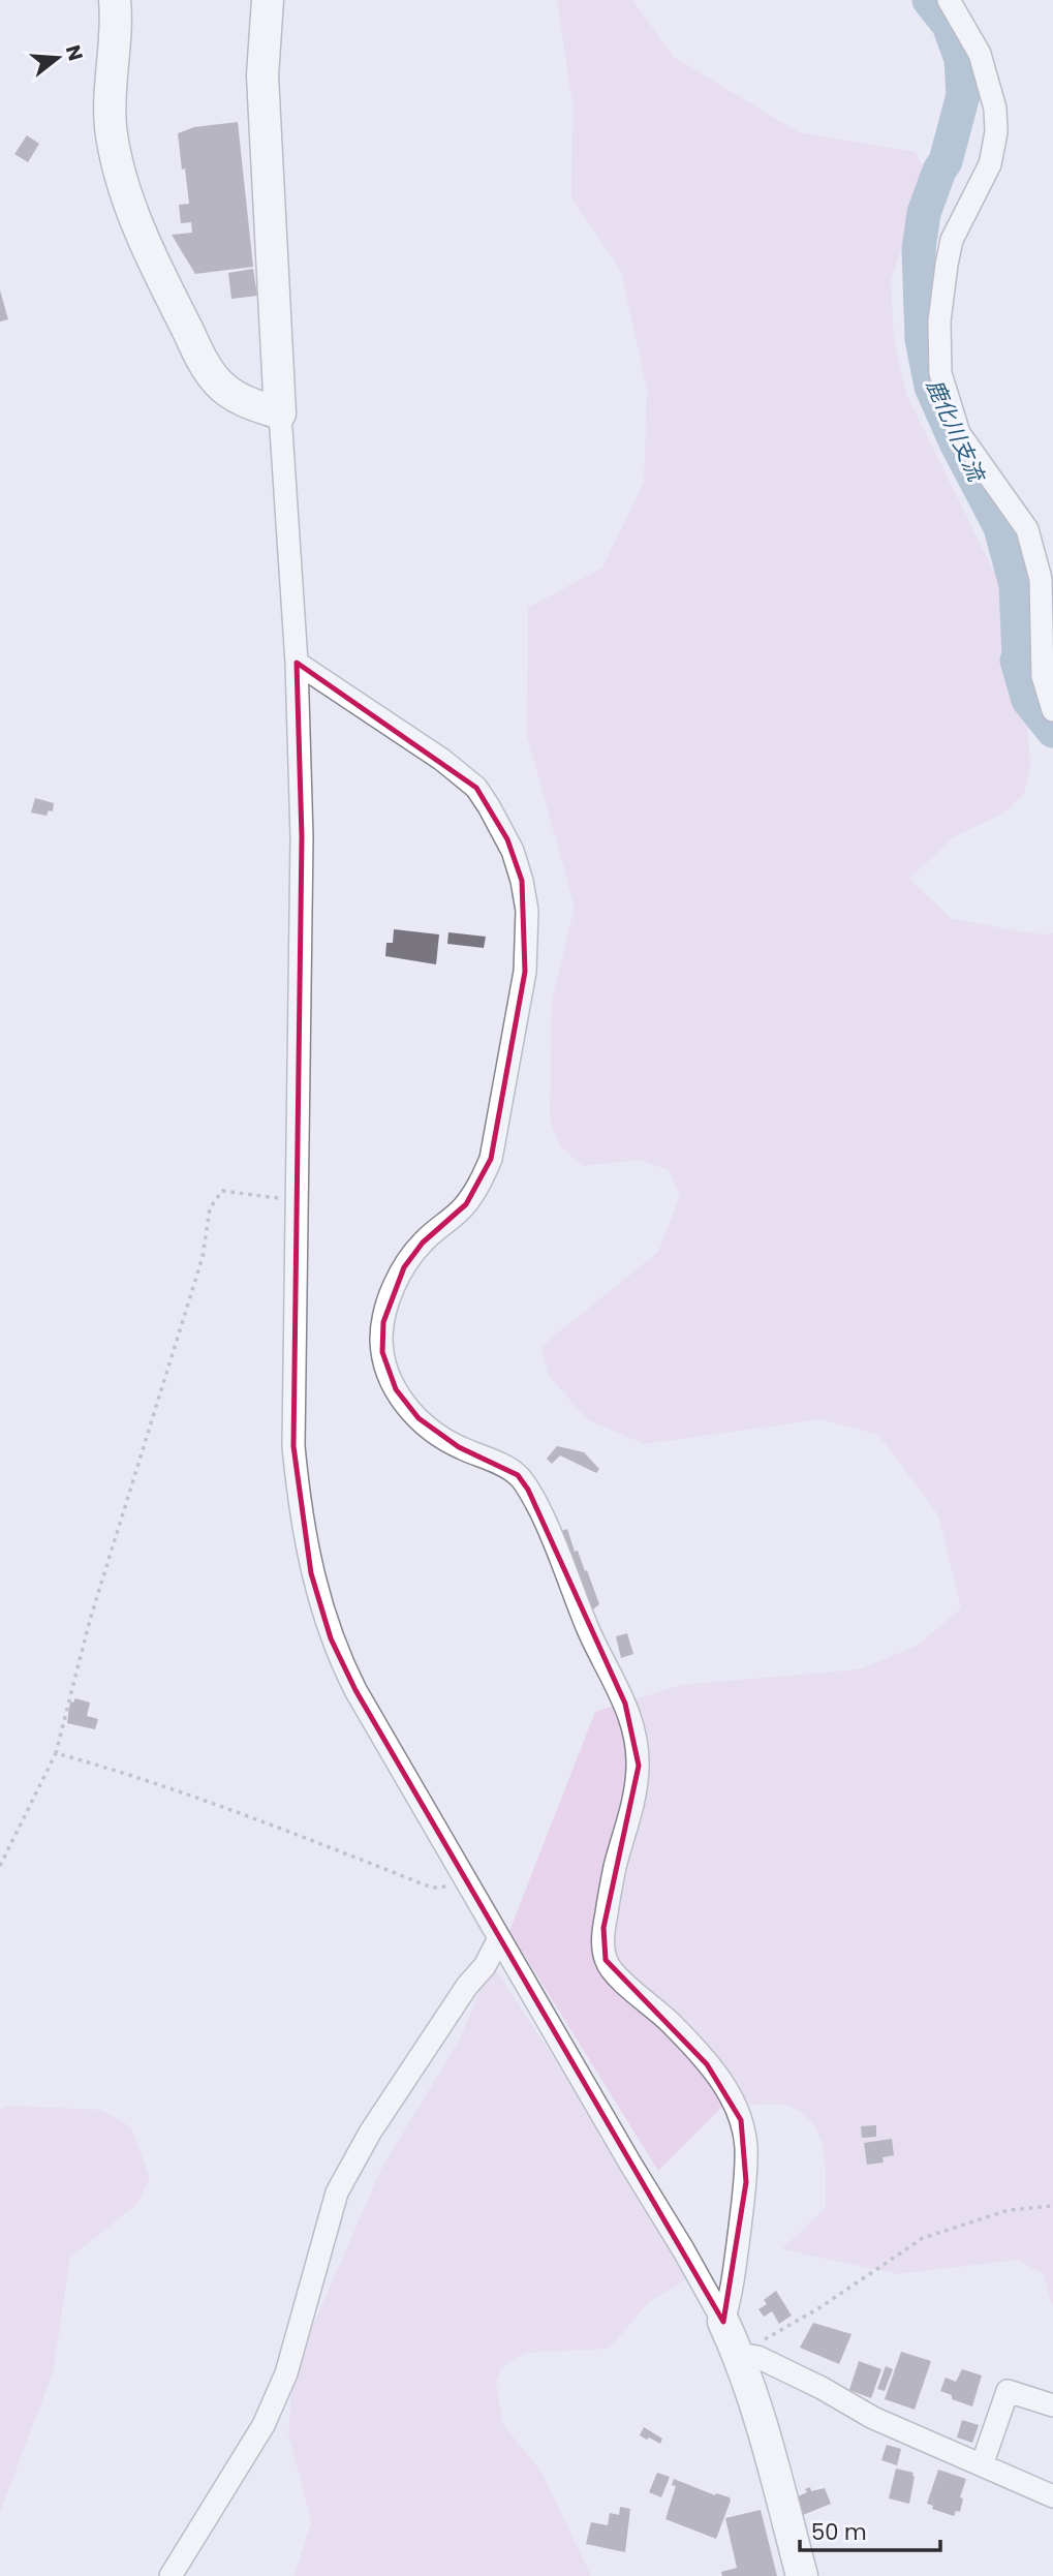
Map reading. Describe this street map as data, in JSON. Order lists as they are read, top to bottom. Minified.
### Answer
{"water":["鹿化川支流"],"scale_bar":"50 m","north":"right"}
